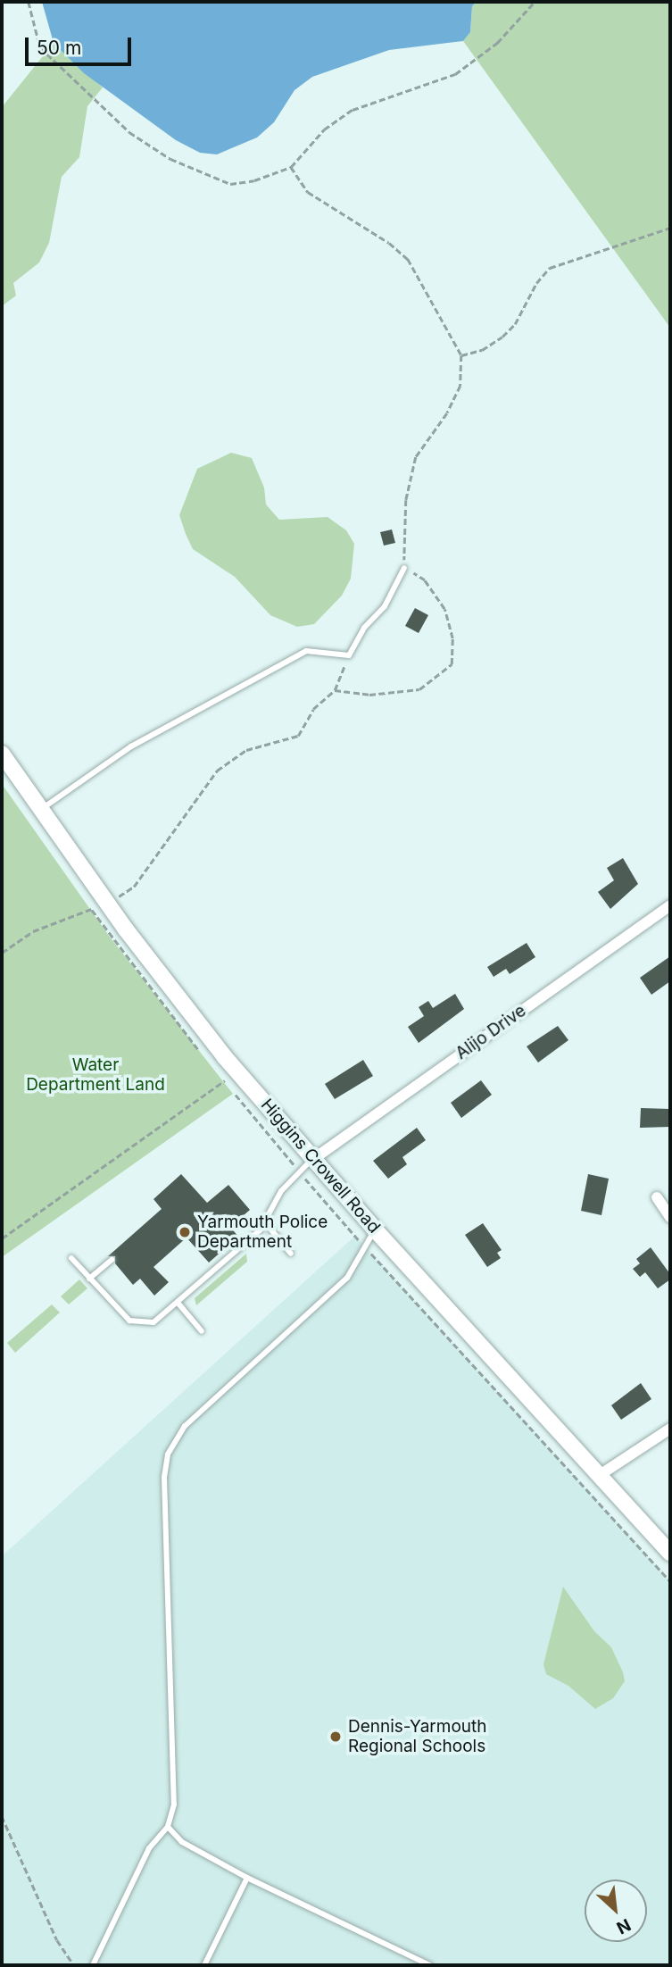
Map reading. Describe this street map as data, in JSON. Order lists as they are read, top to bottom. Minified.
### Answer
{"streets":{"main road":["Higgins Crowell Road"],"street":["Alijo Drive"]},"crossings":[["Alijo Drive","Higgins Crowell Road"]],"parks":["Water Department Land"],"places":["Yarmouth Police Department","Dennis-Yarmouth Regional Schools"],"scale_bar":"50 m","north":"bottom right"}
